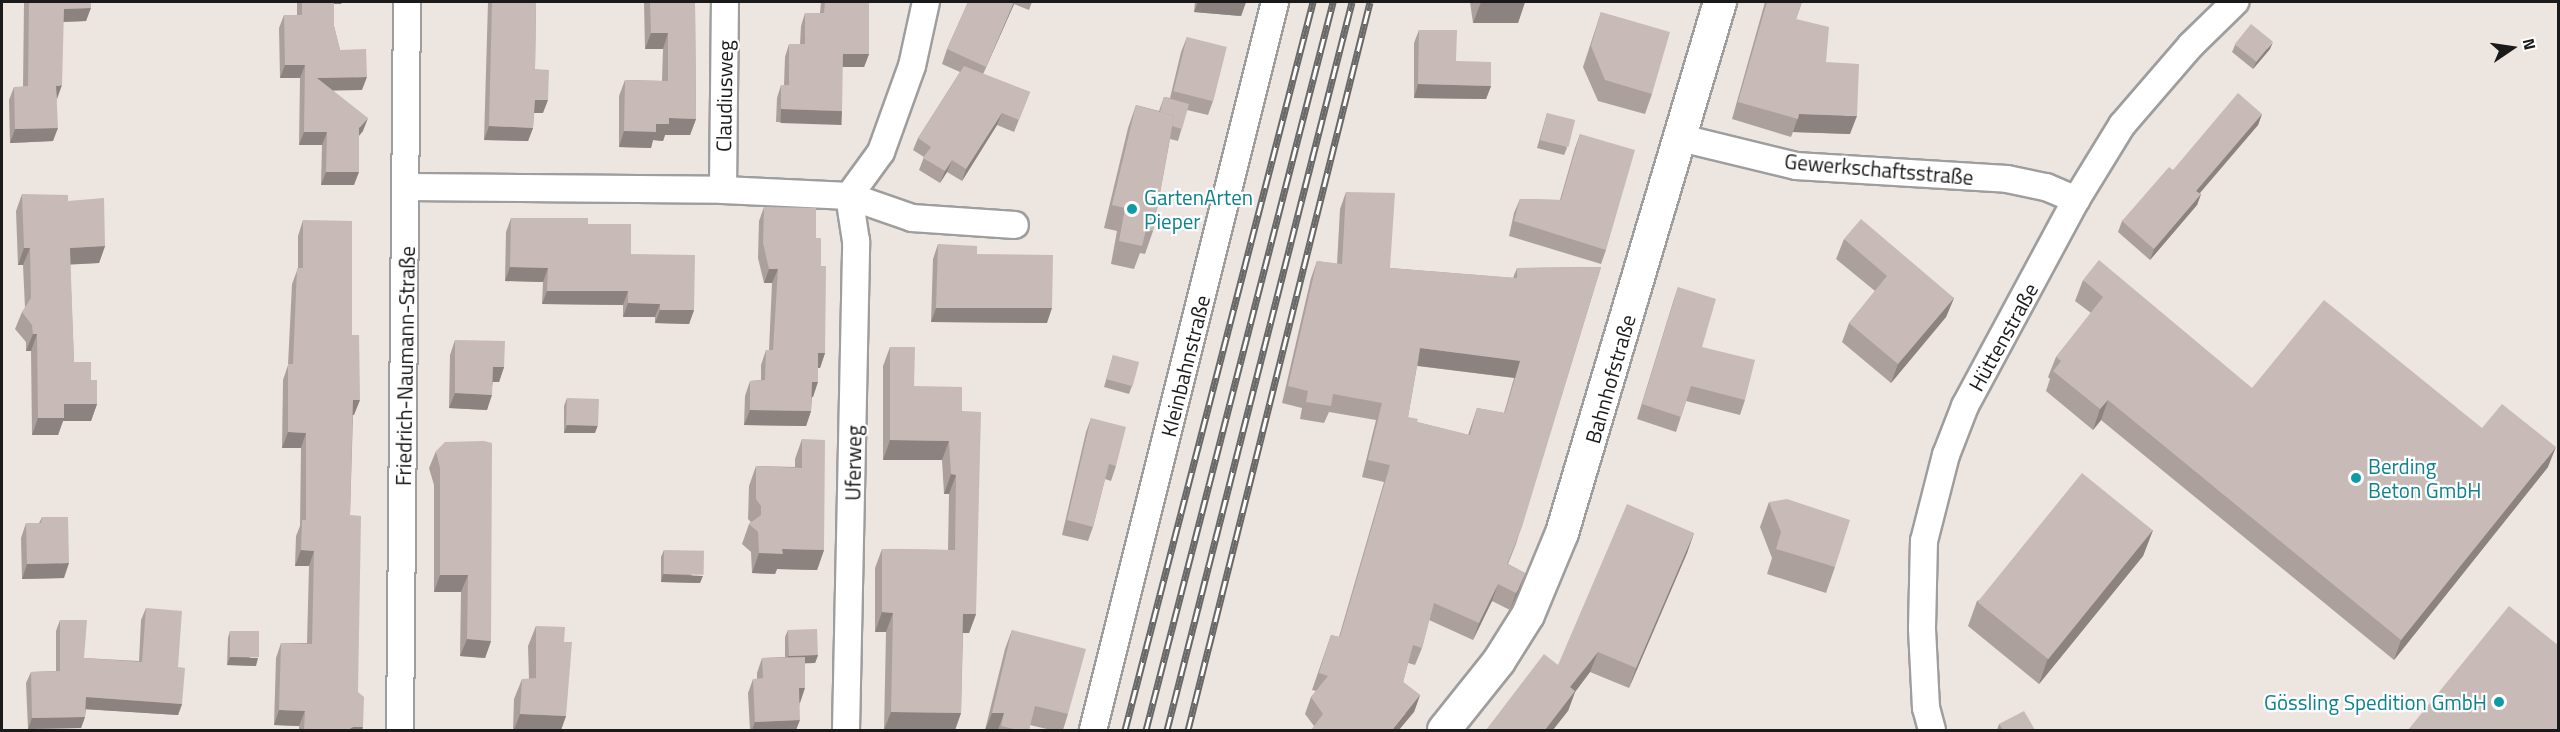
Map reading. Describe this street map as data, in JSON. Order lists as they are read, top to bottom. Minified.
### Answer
{"streets":{"street":["Claudiusweg","Gewerkschaftsstraße","Hüttenstraße","Friedrich-Naumann-Straße","Kleinbahnstraße","Bahnhofstraße","Uferweg"]},"crossings":[["Gewerkschaftsstraße","Hüttenstraße"],["Gewerkschaftsstraße","Bahnhofstraße"]],"places":["GartenArten Pieper","Berding Beton GmbH","Gössling Spedition GmbH"],"north":"right"}
